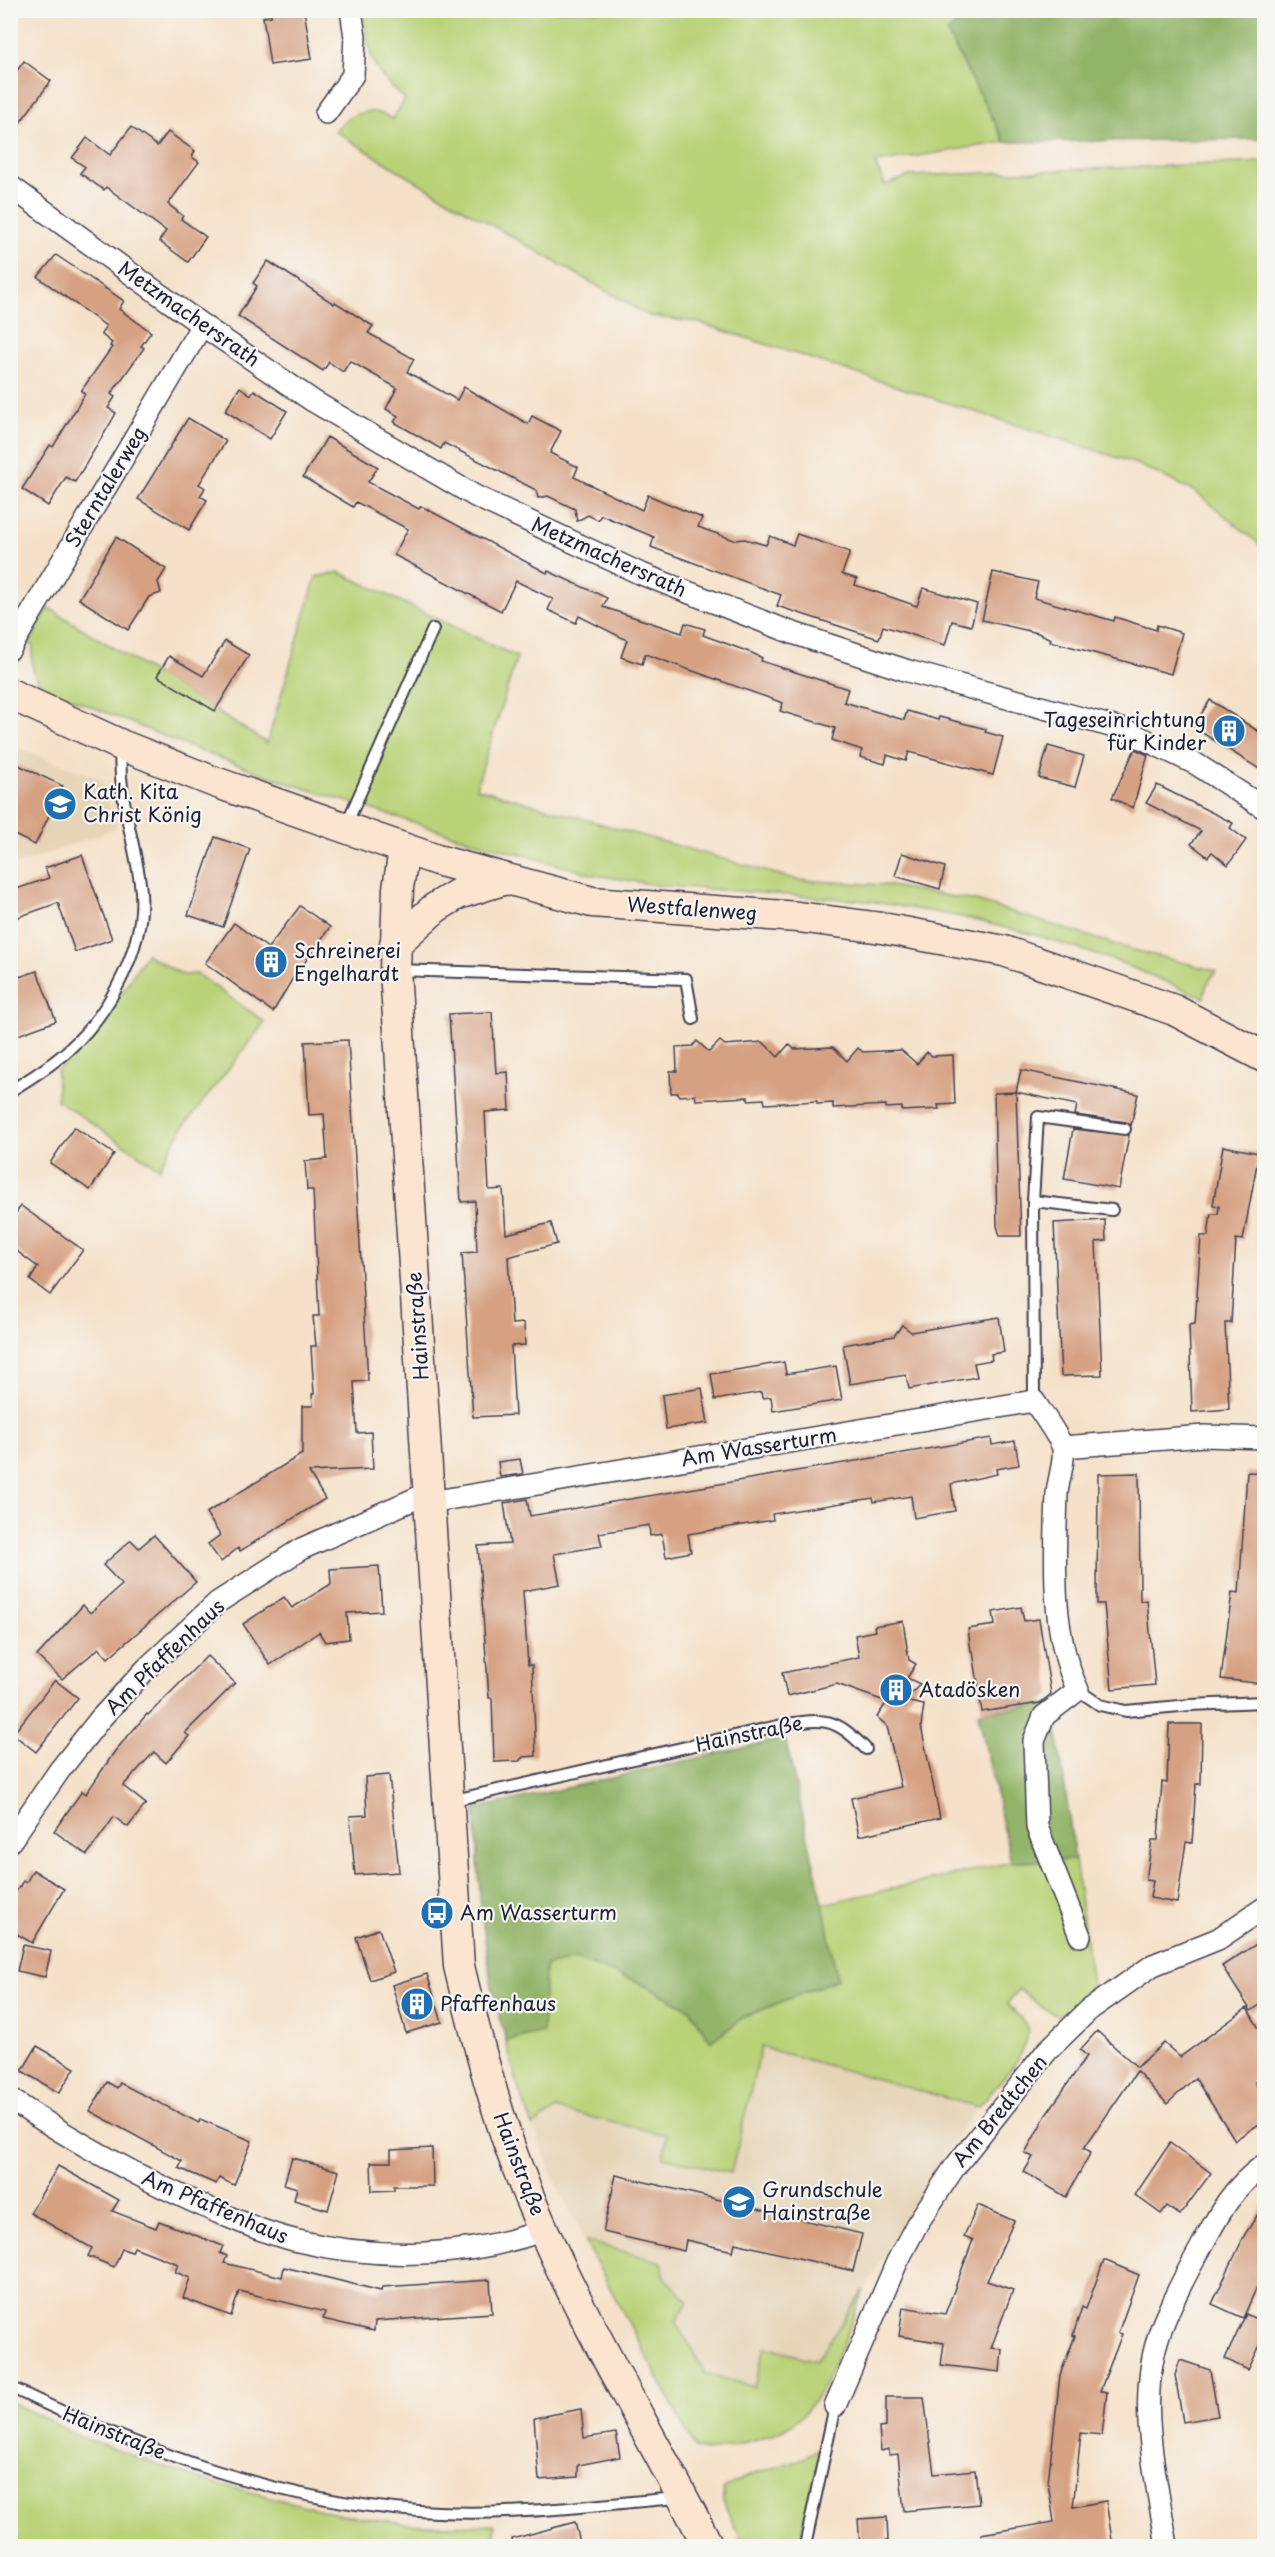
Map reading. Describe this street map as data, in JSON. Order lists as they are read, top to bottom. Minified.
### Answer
{"streets":{"street":["Metzmachersrath","Sterntalerweg","Westfalenweg","Hainstraße","Am Wasserturm","Am Pfaffenhaus","Am Bredtchen"]},"crossings":[["Metzmachersrath","Sterntalerweg"],["Westfalenweg","Hainstraße"],["Hainstraße","Am Wasserturm"],["Hainstraße","Am Pfaffenhaus"],["Am Wasserturm","Am Pfaffenhaus"]],"places":{"building":["Tageseinrichtung für Kinder","Schreinerei Engelhardt","Atadösken","Pfaffenhaus"],"school or university":["Kath. Kita Christ König","Grundschule Hainstraße"],"bus stop":["Am Wasserturm"]}}
